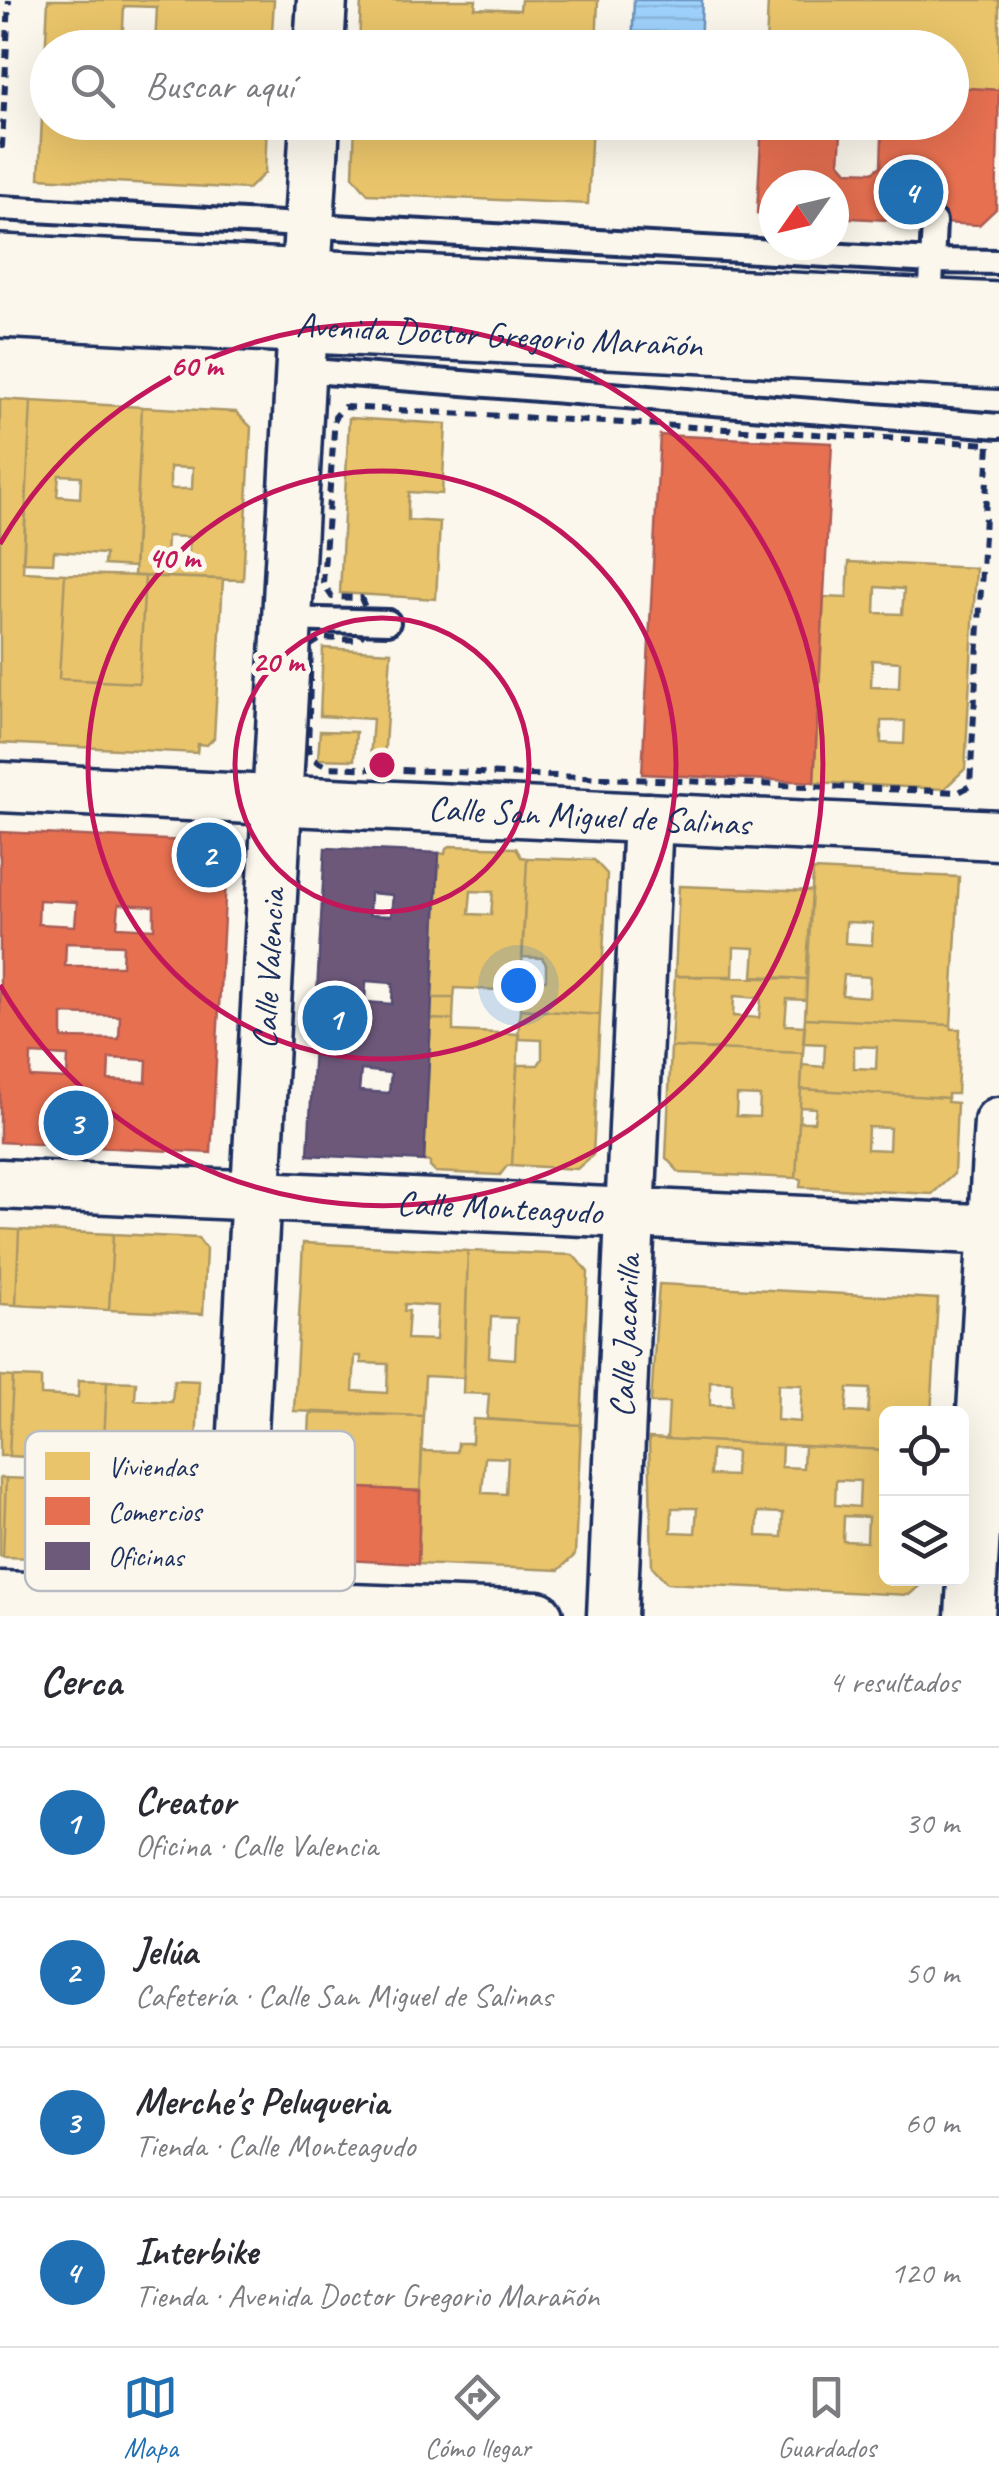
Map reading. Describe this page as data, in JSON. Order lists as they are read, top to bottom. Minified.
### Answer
{"streets":{"street":["Avenida Doctor Gregorio Marañón","Calle San Miguel de Salinas","Calle Valencia","Calle Monteagudo","Calle Jacarilla"]},"crossings":[["Avenida Doctor Gregorio Marañón","Calle Valencia"],["Calle San Miguel de Salinas","Calle Valencia"],["Calle San Miguel de Salinas","Calle Jacarilla"],["Calle Valencia","Calle Monteagudo"],["Calle Monteagudo","Calle Jacarilla"]],"legend":["Viviendas","Comercios","Oficinas"],"north":"bottom left","page":{"search":"Buscar aquí","pins":["4","2","1","3"],"heading":["Cerca","4 resultados"],"list":[{"mark":"1","name":"Creator","note":"Oficina · Calle Valencia","value":"30 m"},{"mark":"2","name":"Jelúa","note":"Cafetería · Calle San Miguel de Salinas","value":"50 m"},{"mark":"3","name":"Merche's Peluqueria","note":"Tienda · Calle Monteagudo","value":"60 m"},{"mark":"4","name":"Interbike","note":"Tienda · Avenida Doctor Gregorio Marañón","value":"120 m"}],"nav":["Mapa","Cómo llegar","Guardados"]},"rings":["60 m","40 m","20 m"]}
